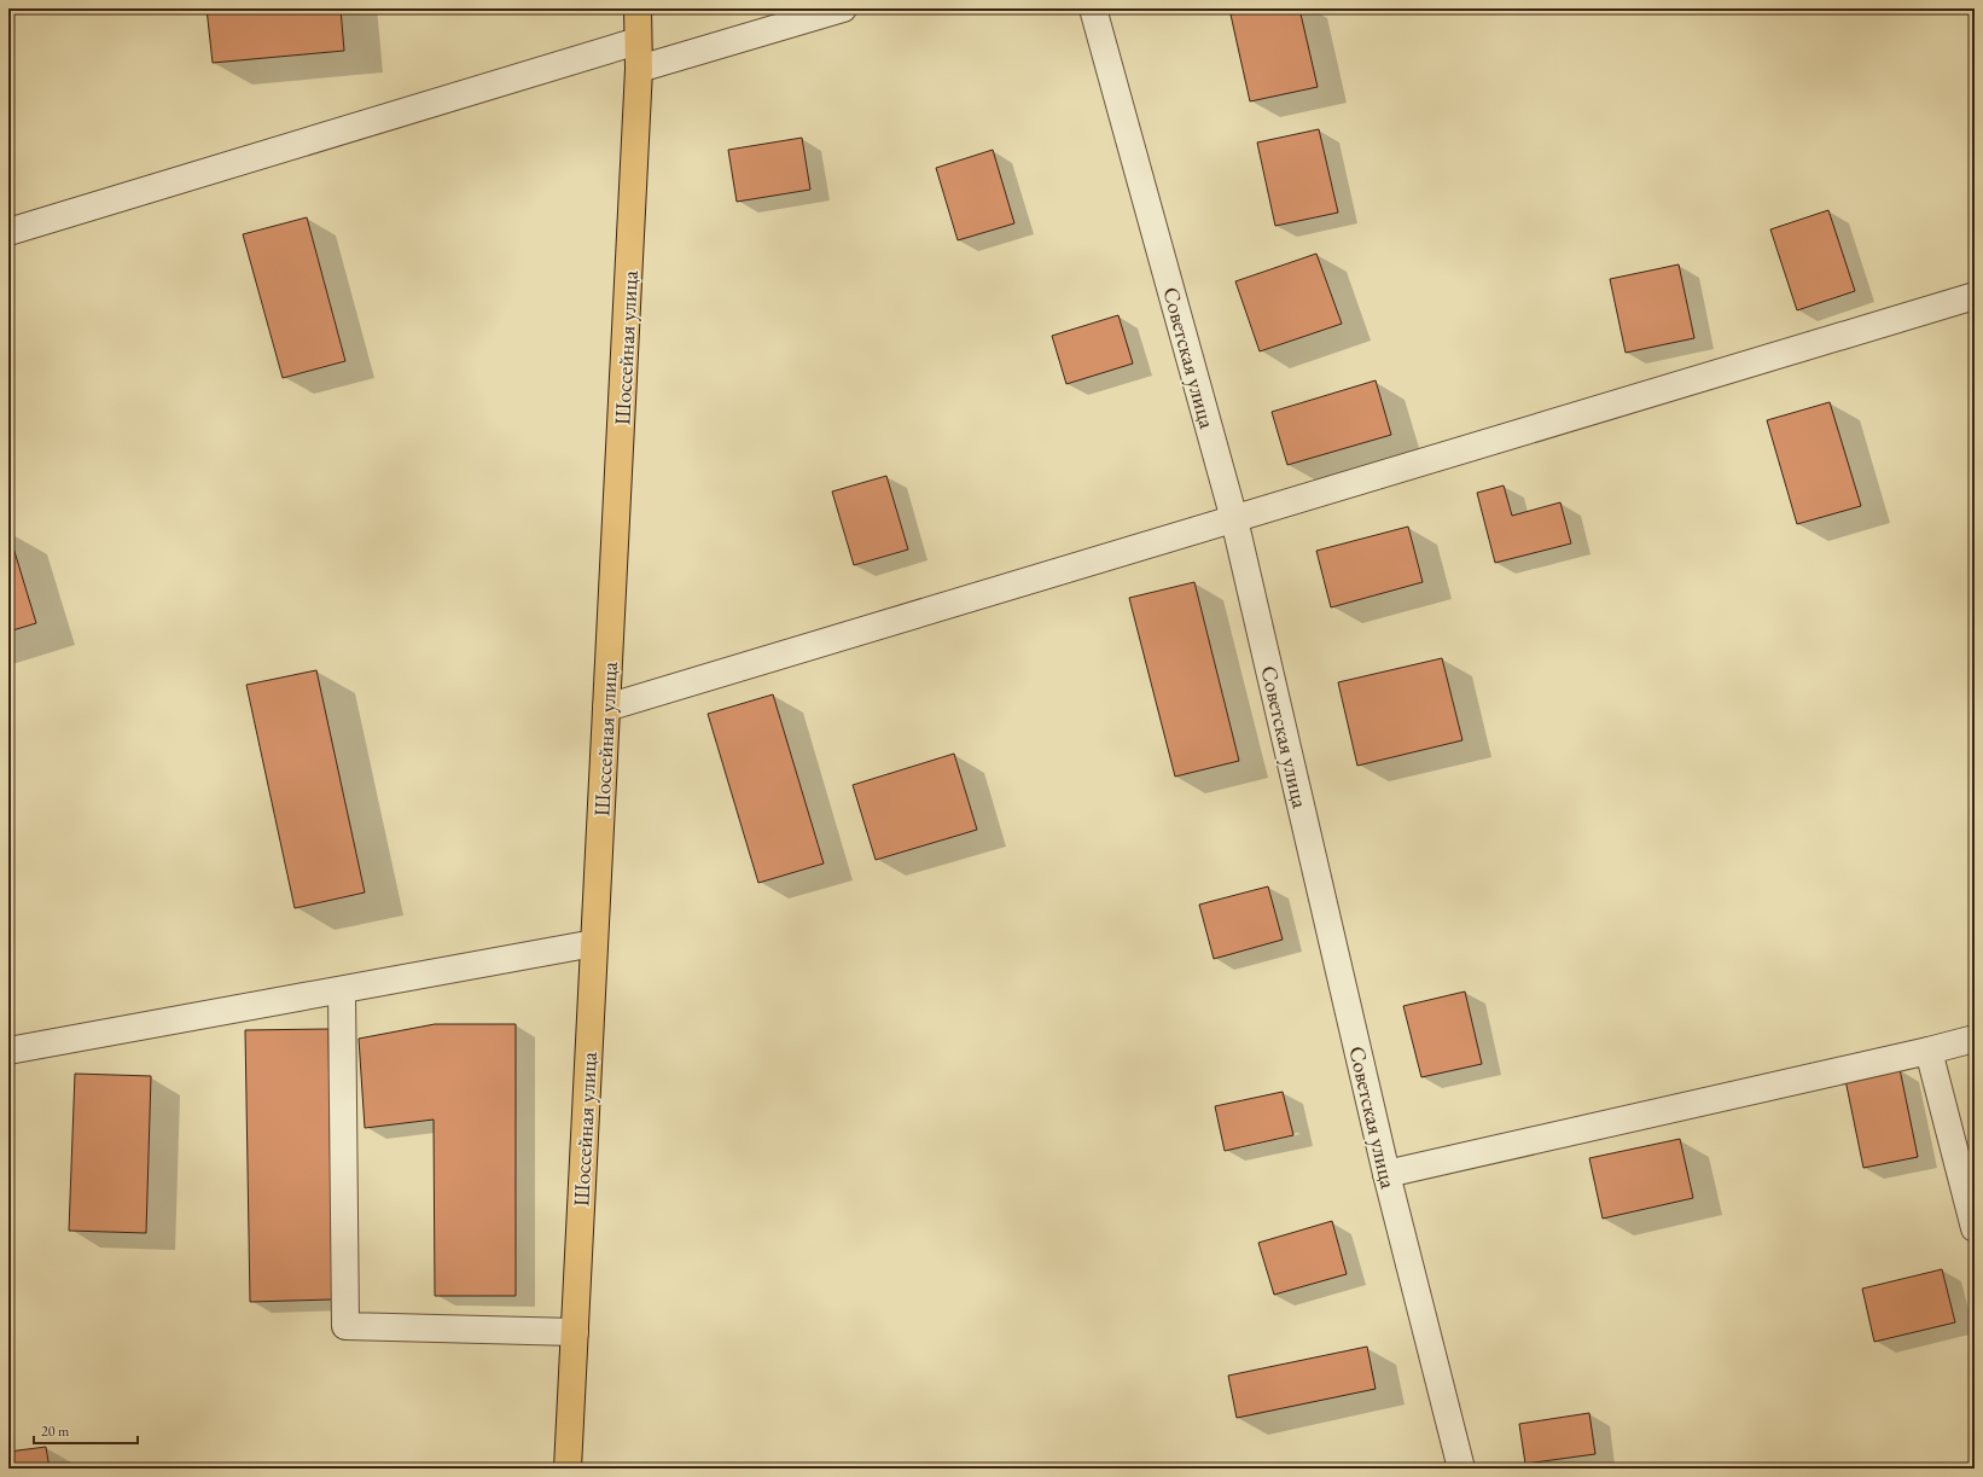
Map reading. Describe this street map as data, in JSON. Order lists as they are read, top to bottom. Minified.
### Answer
{"streets":{"main road":["Шоссейная улица"],"street":["Советская улица"]},"scale_bar":"20 m"}
